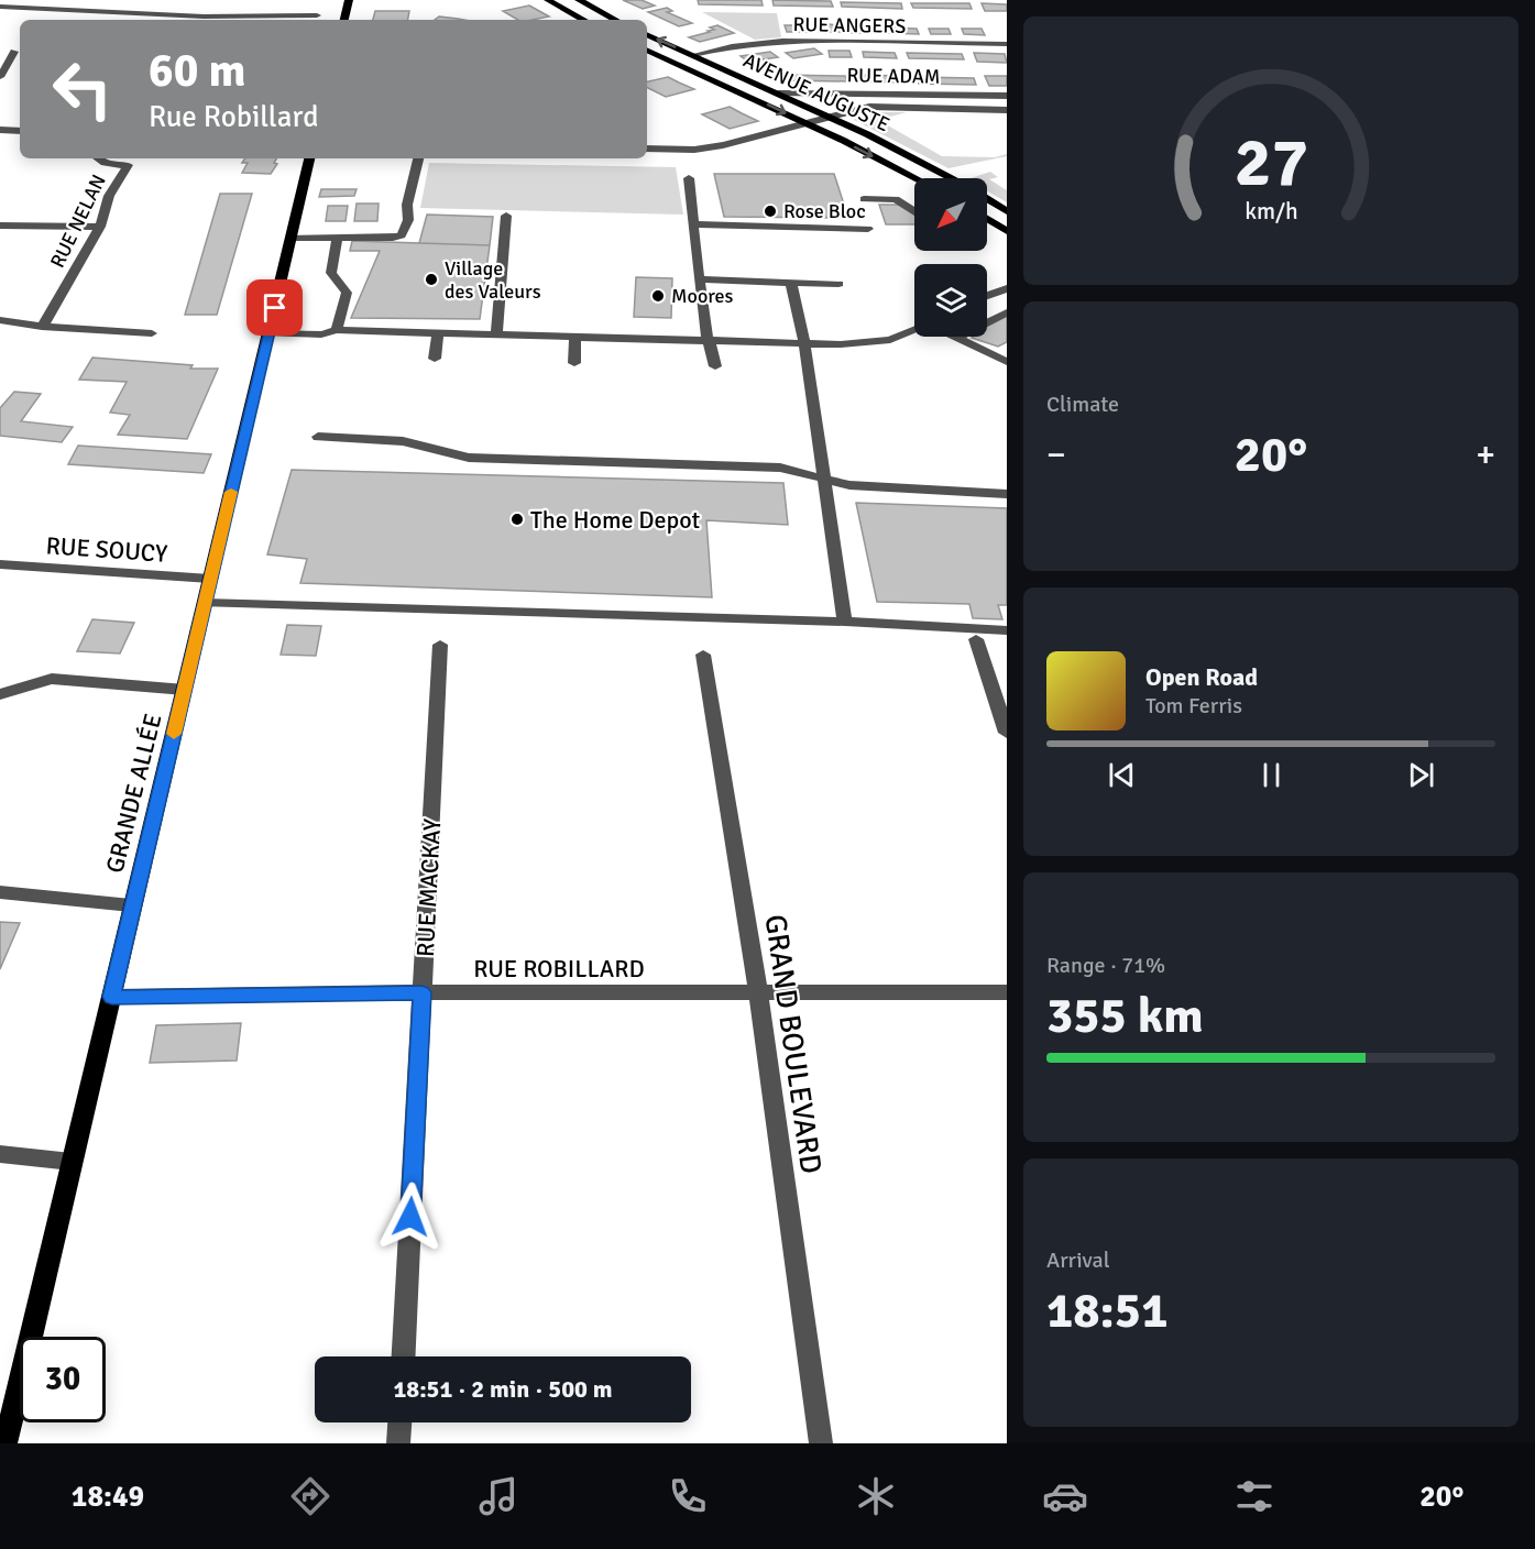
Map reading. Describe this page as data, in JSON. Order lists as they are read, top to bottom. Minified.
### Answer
{"streets":{"main road":["AVENUE AUGUSTE","GRANDE ALLÉE"],"street":["RUE ANGERS","RUE ADAM","RUE NELAN","RUE SOUCY","RUE MACKAY","RUE ROBILLARD","GRAND BOULEVARD"]},"crossings":[["RUE ANGERS","AVENUE AUGUSTE"],["RUE ADAM","AVENUE AUGUSTE"],["RUE SOUCY","GRANDE ALLÉE"],["GRANDE ALLÉE","RUE ROBILLARD"],["RUE MACKAY","RUE ROBILLARD"],["RUE ROBILLARD","GRAND BOULEVARD"]],"places":["Rose Bloc","Village des Valeurs","Moores","The Home Depot"],"north":"bottom left","page":{"turn":["60 m","Rue Robillard"],"tile":["Climate",["Range · 71%","355 km"],["Arrival","18:51"]],"heat":["−","20°","+"],"song":["Open Road","Tom Ferris"],"limit":"30","trip":"18:51 · 2 min · 500 m","tabs":["18:49","20°"],"gauge":["27","km/h"]}}
